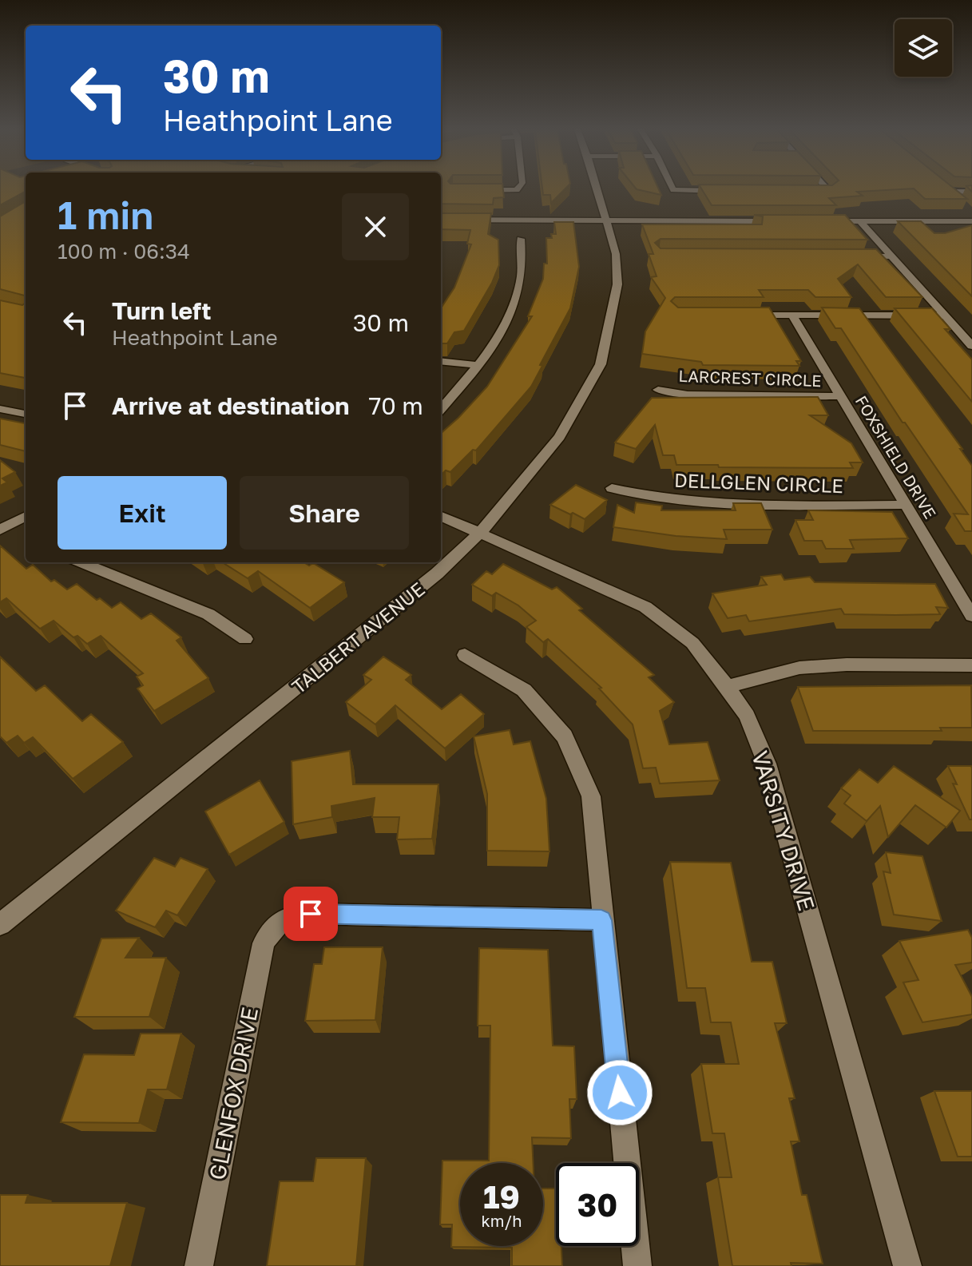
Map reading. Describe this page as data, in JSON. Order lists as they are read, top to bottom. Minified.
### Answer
{"streets":{"street":["LARCREST CIRCLE","FOXSHIELD DRIVE","DELLGLEN CIRCLE","TALBERT AVENUE","VARSITY DRIVE","GLENFOX DRIVE"]},"crossings":[["LARCREST CIRCLE","FOXSHIELD DRIVE"],["FOXSHIELD DRIVE","DELLGLEN CIRCLE"],["TALBERT AVENUE","VARSITY DRIVE"]],"page":{"turn":["30 m","Heathpoint Lane"],"heading":["1 min","100 m · 06:34"],"list":[{"name":"Turn left","note":"Heathpoint Lane","value":"30 m"},{"name":"Arrive at destination","value":"70 m"}],"buttons":["Exit","Share"],"speed":"19 km/h","limit":"30"}}
